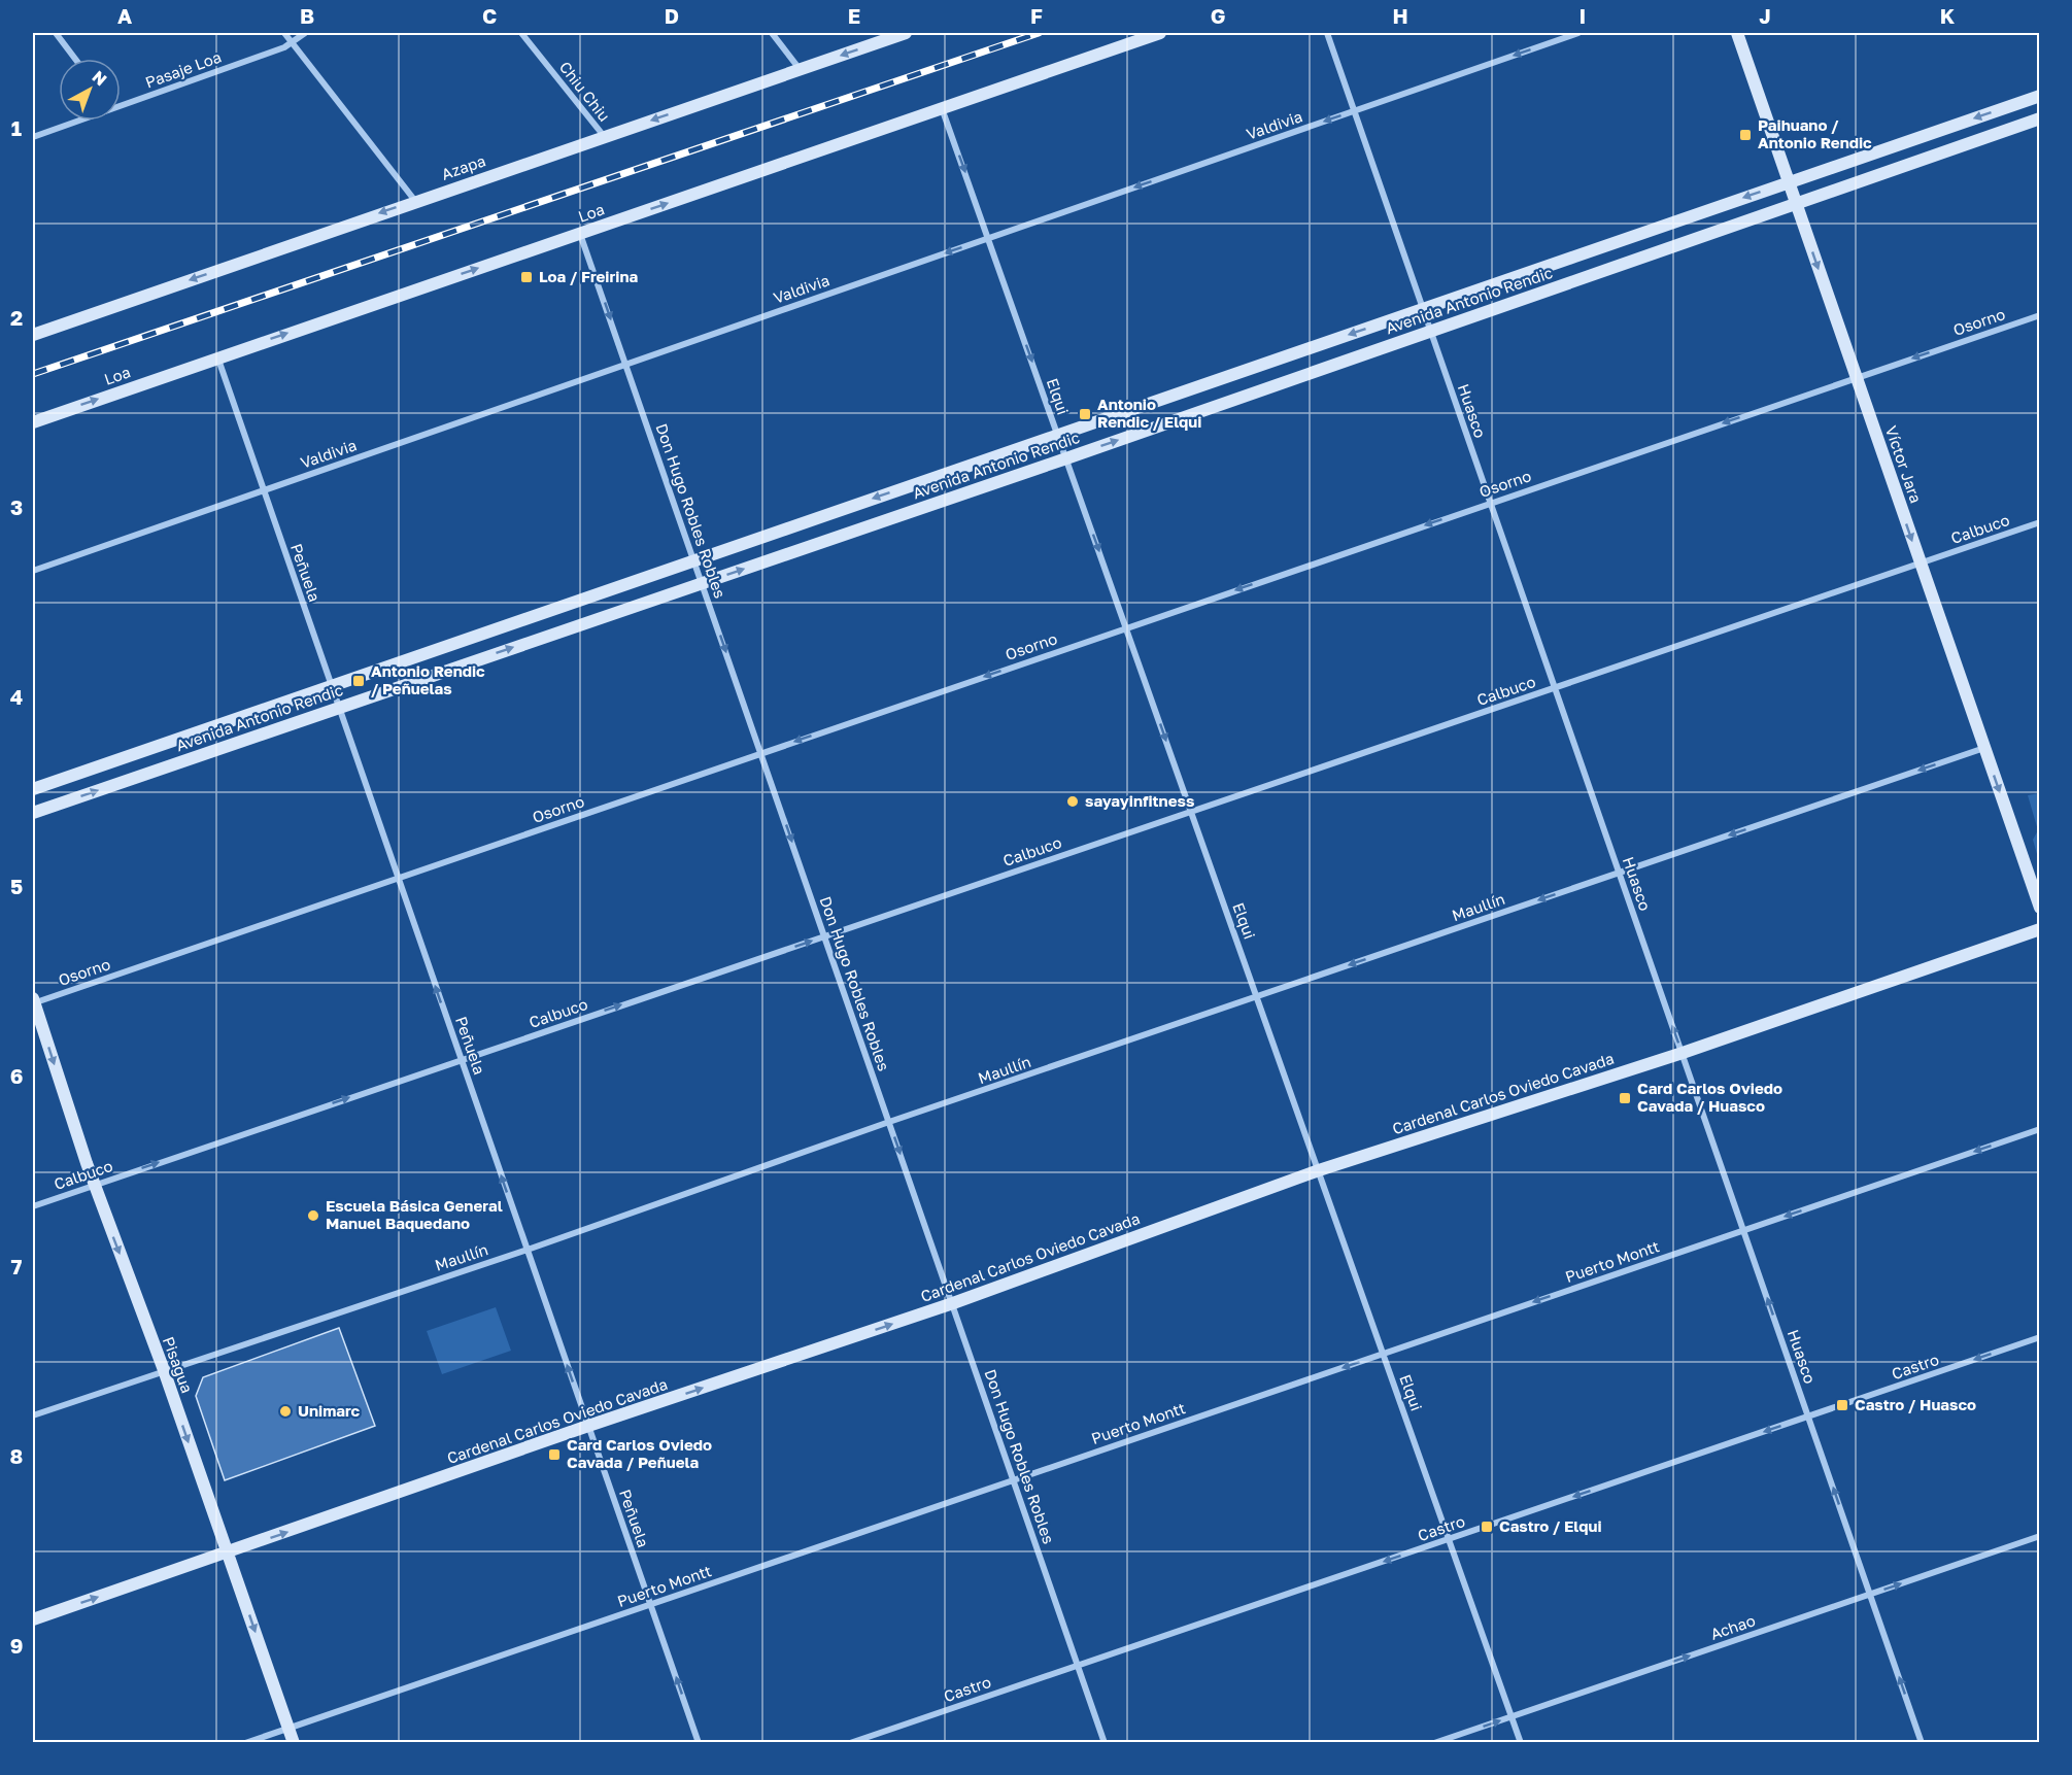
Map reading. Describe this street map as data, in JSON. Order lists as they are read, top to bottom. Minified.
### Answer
{"streets":{"main road":["Azapa","Loa","Avenida Antonio Rendic","Víctor Jara","Cardenal Carlos Oviedo Cavada","Pisagua"],"street":["Pasaje Loa","Chiu Chiu","Valdivia","Osorno","Elqui","Huasco","Don Hugo Robles Robles","Calbuco","Peñuela","Maullín","Puerto Montt","Castro","Achao"]},"crossings":[["Chiu Chiu","Azapa"],["Valdivia","Elqui"],["Valdivia","Huasco"],["Valdivia","Don Hugo Robles Robles"],["Valdivia","Peñuela"],["Loa","Elqui"],["Loa","Don Hugo Robles Robles"],["Loa","Peñuela"],["Avenida Antonio Rendic","Elqui"],["Avenida Antonio Rendic","Huasco"],["Avenida Antonio Rendic","Víctor Jara"],["Avenida Antonio Rendic","Don Hugo Robles Robles"],["Avenida Antonio Rendic","Peñuela"],["Osorno","Elqui"],["Osorno","Huasco"],["Osorno","Víctor Jara"],["Osorno","Don Hugo Robles Robles"],["Osorno","Peñuela"],["Osorno","Pisagua"],["Elqui","Calbuco"],["Elqui","Maullín"],["Elqui","Cardenal Carlos Oviedo Cavada"],["Elqui","Puerto Montt"],["Elqui","Castro"],["Elqui","Achao"],["Huasco","Calbuco"],["Huasco","Maullín"],["Huasco","Cardenal Carlos Oviedo Cavada"],["Huasco","Puerto Montt"],["Huasco","Castro"],["Huasco","Achao"],["Víctor Jara","Calbuco"],["Víctor Jara","Maullín"],["Don Hugo Robles Robles","Calbuco"],["Don Hugo Robles Robles","Maullín"],["Don Hugo Robles Robles","Cardenal Carlos Oviedo Cavada"],["Don Hugo Robles Robles","Puerto Montt"],["Don Hugo Robles Robles","Castro"],["Calbuco","Peñuela"],["Calbuco","Pisagua"],["Peñuela","Maullín"],["Peñuela","Cardenal Carlos Oviedo Cavada"],["Peñuela","Puerto Montt"],["Maullín","Pisagua"],["Cardenal Carlos Oviedo Cavada","Pisagua"],["Puerto Montt","Pisagua"]],"one_way":["Valdivia","Azapa","Loa","Osorno","Elqui","Huasco","Víctor Jara","Don Hugo Robles Robles","Calbuco","Peñuela","Maullín","Cardenal Carlos Oviedo Cavada","Puerto Montt","Pisagua","Castro","Achao"],"places":{"transit":["Paihuano / Antonio Rendic","Loa / Freirina","Antonio Rendic / Elqui","Antonio Rendic / Peñuelas","Card Carlos Oviedo Cavada / Huasco","Castro / Huasco","Card Carlos Oviedo Cavada / Peñuela","Castro / Elqui"],"other":["sayayinfitness","Escuela Básica General Manuel Baquedano","Unimarc"]},"north":"top right","grid":{"columns":["A","B","C","D","E","F","G","H","I","J","K"],"rows":["1","2","3","4","5","6","7","8","9"]}}
